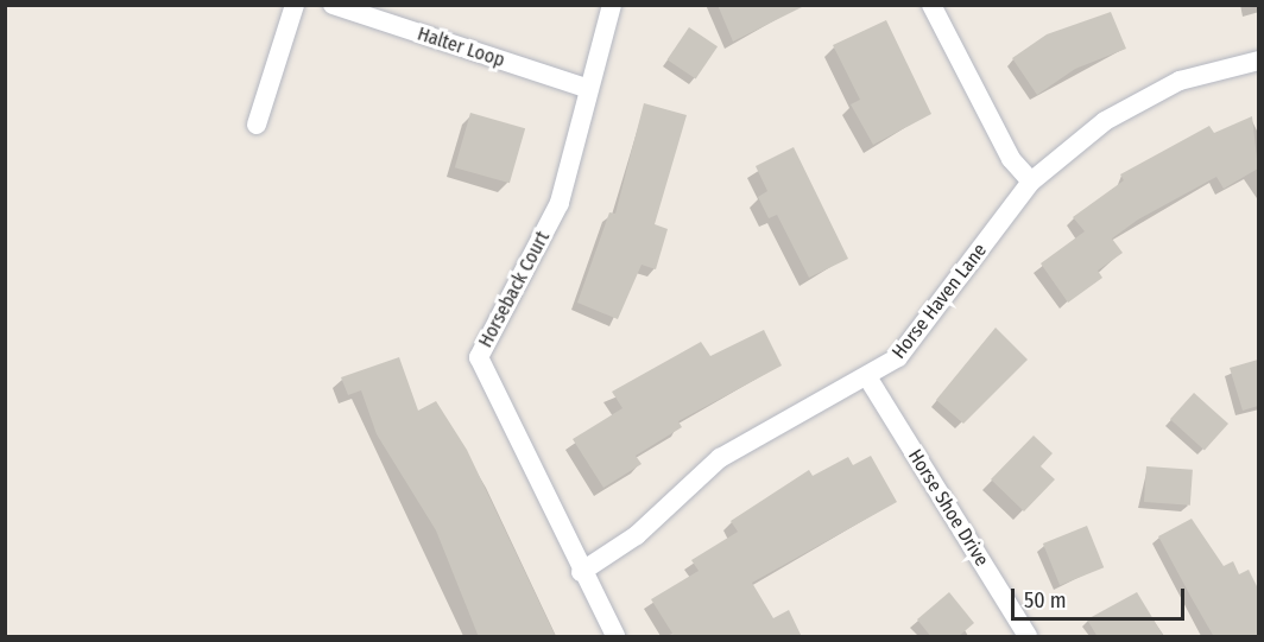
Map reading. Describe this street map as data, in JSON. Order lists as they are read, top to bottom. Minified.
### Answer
{"streets":{"street":["Halter Loop","Horseback Court","Horse Haven Lane","Horse Shoe Drive"]},"crossings":[["Halter Loop","Horseback Court"],["Horseback Court","Horse Haven Lane"],["Horse Haven Lane","Horse Shoe Drive"]],"scale_bar":"50 m"}
